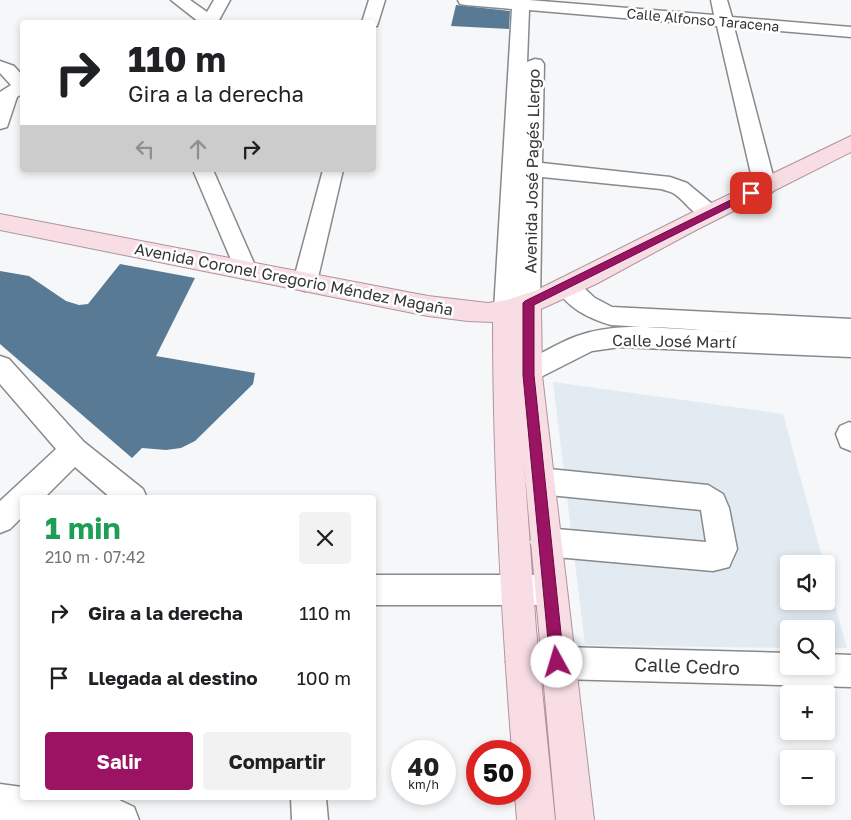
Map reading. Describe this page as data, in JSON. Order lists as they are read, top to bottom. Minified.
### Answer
{"streets":{"main road":["Avenida José Pagés Llergo","Avenida Coronel Gregorio Méndez Magaña"],"street":["Calle Alfonso Taracena","Calle José Martí","Calle Cedro"]},"crossings":[["Calle Alfonso Taracena","Avenida José Pagés Llergo"],["Avenida José Pagés Llergo","Avenida Coronel Gregorio Méndez Magaña"],["Avenida José Pagés Llergo","Calle José Martí"],["Avenida José Pagés Llergo","Calle Cedro"],["Avenida Coronel Gregorio Méndez Magaña","Calle José Martí"]],"page":{"turn":["110 m","Gira a la derecha"],"heading":["1 min","210 m · 07:42"],"map_buttons":["+","−"],"list":[{"name":"Gira a la derecha","value":"110 m"},{"name":"Llegada al destino","value":"100 m"}],"buttons":["Salir","Compartir"],"speed":"40 km/h","limit":"50"}}
